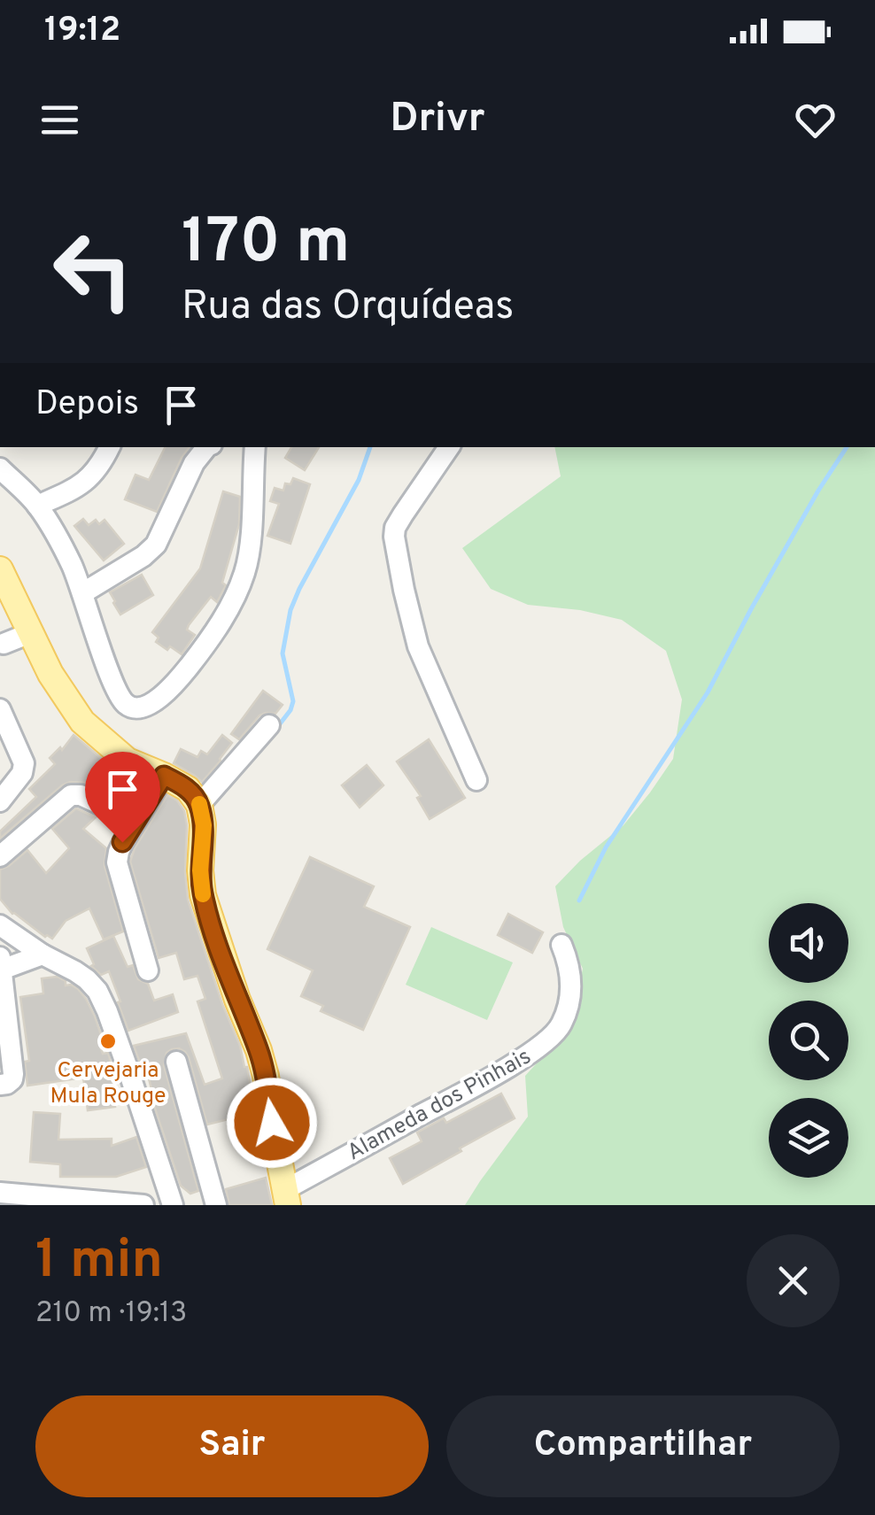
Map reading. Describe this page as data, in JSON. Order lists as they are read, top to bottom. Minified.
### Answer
{"streets":{"street":["Alameda dos Pinhais"]},"places":["Cervejaria Mula Rouge"],"page":{"status":"19:12","header":"Drivr","turn":["170 m","Rua das Orquídeas"],"then":"Depois","heading":["1 min","210 m · 19:13"],"buttons":["Sair","Compartilhar"]}}
